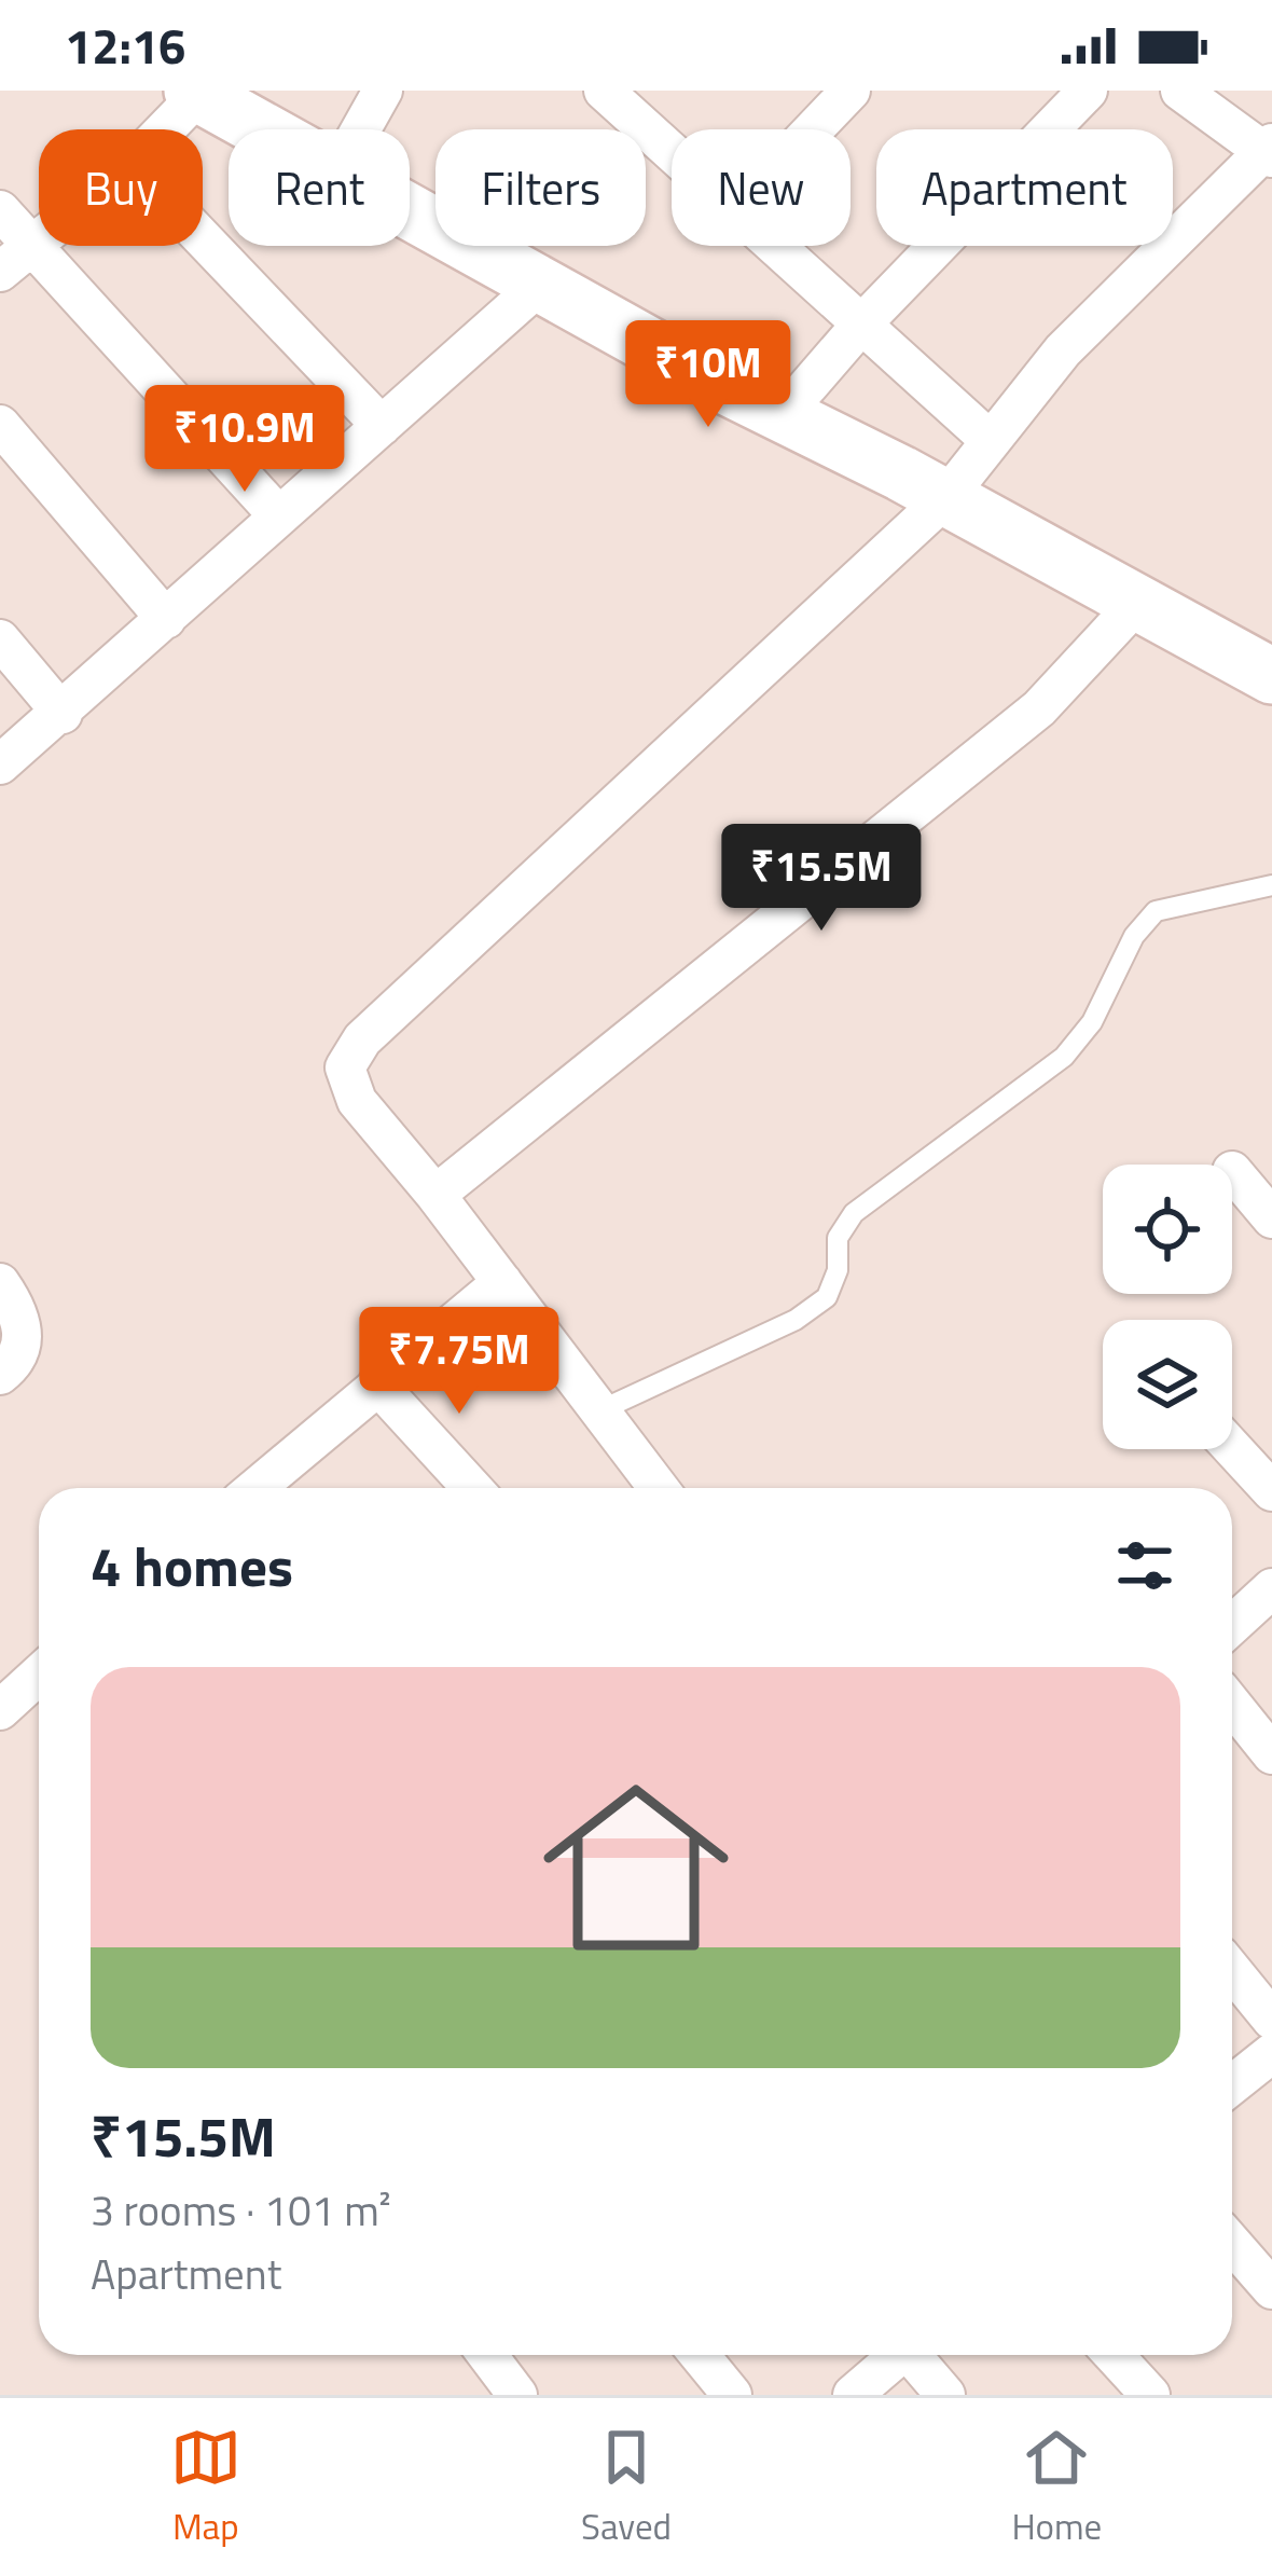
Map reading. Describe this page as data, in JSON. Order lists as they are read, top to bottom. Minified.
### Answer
{"page":{"status":"12:16","chip":["Buy","Rent","Filters","New","Apartment"],"price":["₹10M","₹10.9M","₹15.5M","₹7.75M"],"heading":"4 homes","list":[{"name":"₹15.5M","note":"3 rooms · 101 m² · Apartment"}],"tabs":["Map","Saved","Home"]}}
